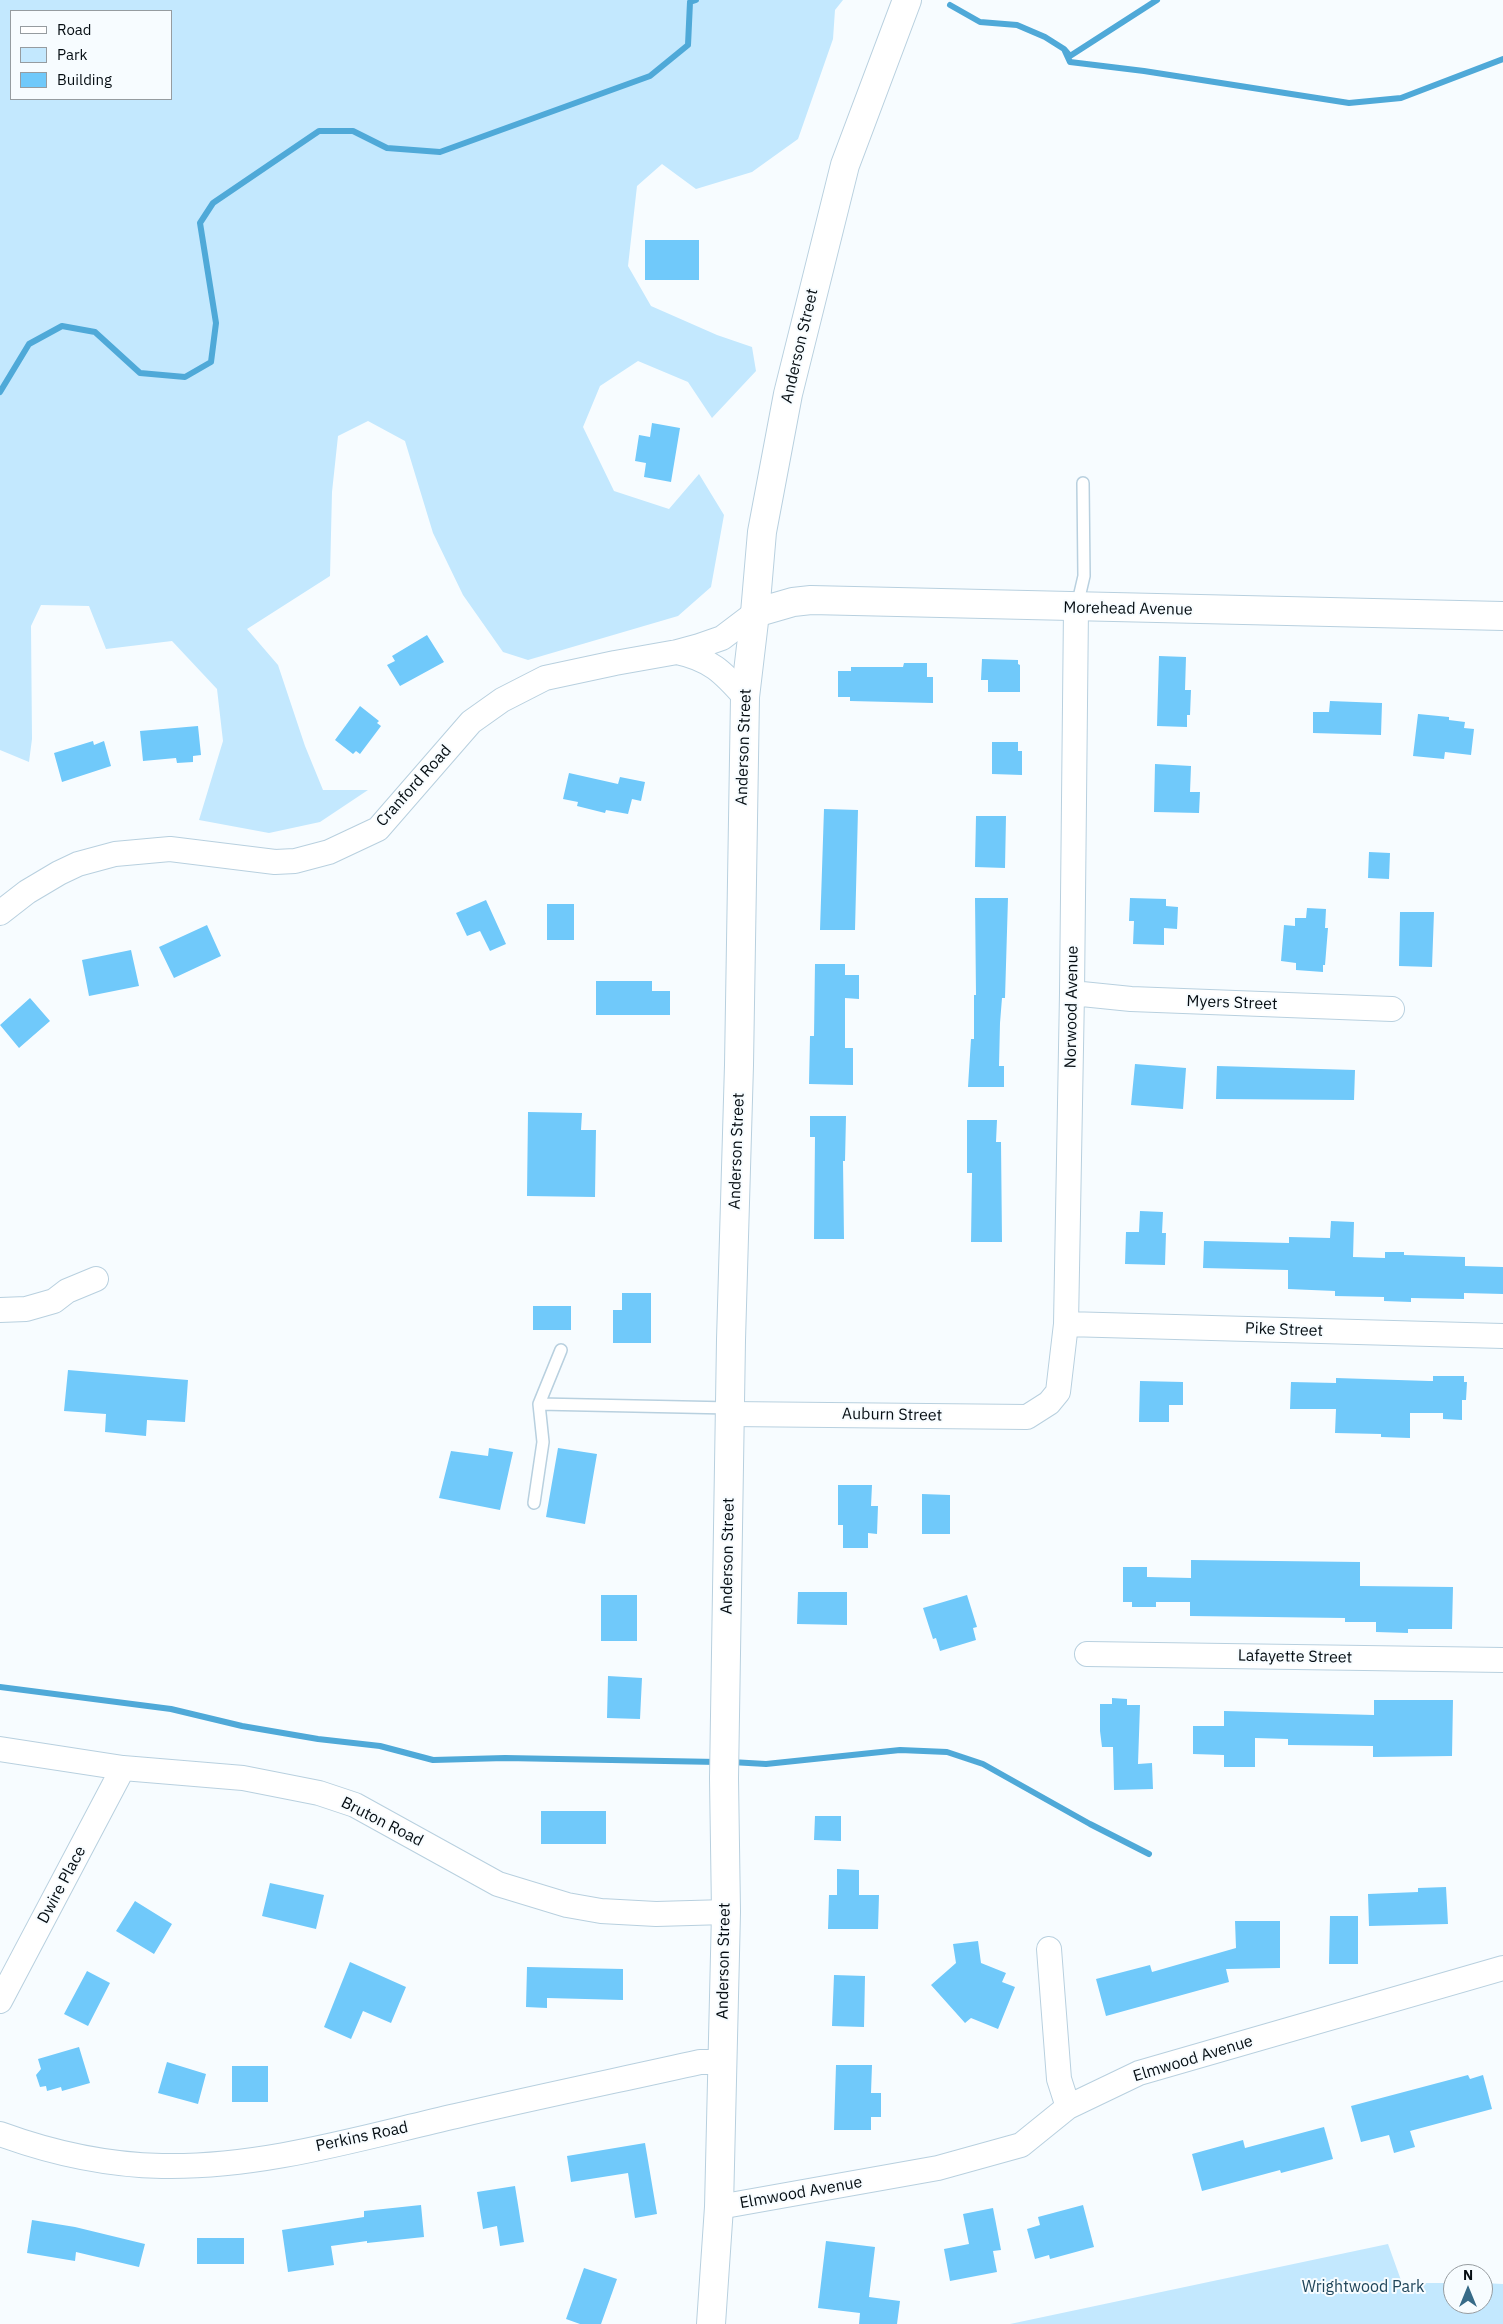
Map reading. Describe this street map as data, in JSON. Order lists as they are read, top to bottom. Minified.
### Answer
{"streets":{"street":["Anderson Street","Morehead Avenue","Cranford Road","Myers Street","Norwood Avenue","Pike Street","Auburn Street","Lafayette Street","Bruton Road","Dwire Place","Elmwood Avenue","Perkins Road"]},"crossings":[["Anderson Street","Morehead Avenue"],["Anderson Street","Cranford Road"],["Anderson Street","Auburn Street"],["Anderson Street","Bruton Road"],["Anderson Street","Elmwood Avenue"],["Anderson Street","Perkins Road"],["Morehead Avenue","Cranford Road"],["Morehead Avenue","Norwood Avenue"],["Myers Street","Norwood Avenue"],["Norwood Avenue","Pike Street"],["Norwood Avenue","Auburn Street"],["Bruton Road","Dwire Place"]],"parks":["Wrightwood Park"],"legend":["Road","Park","Building"],"north":"top"}
